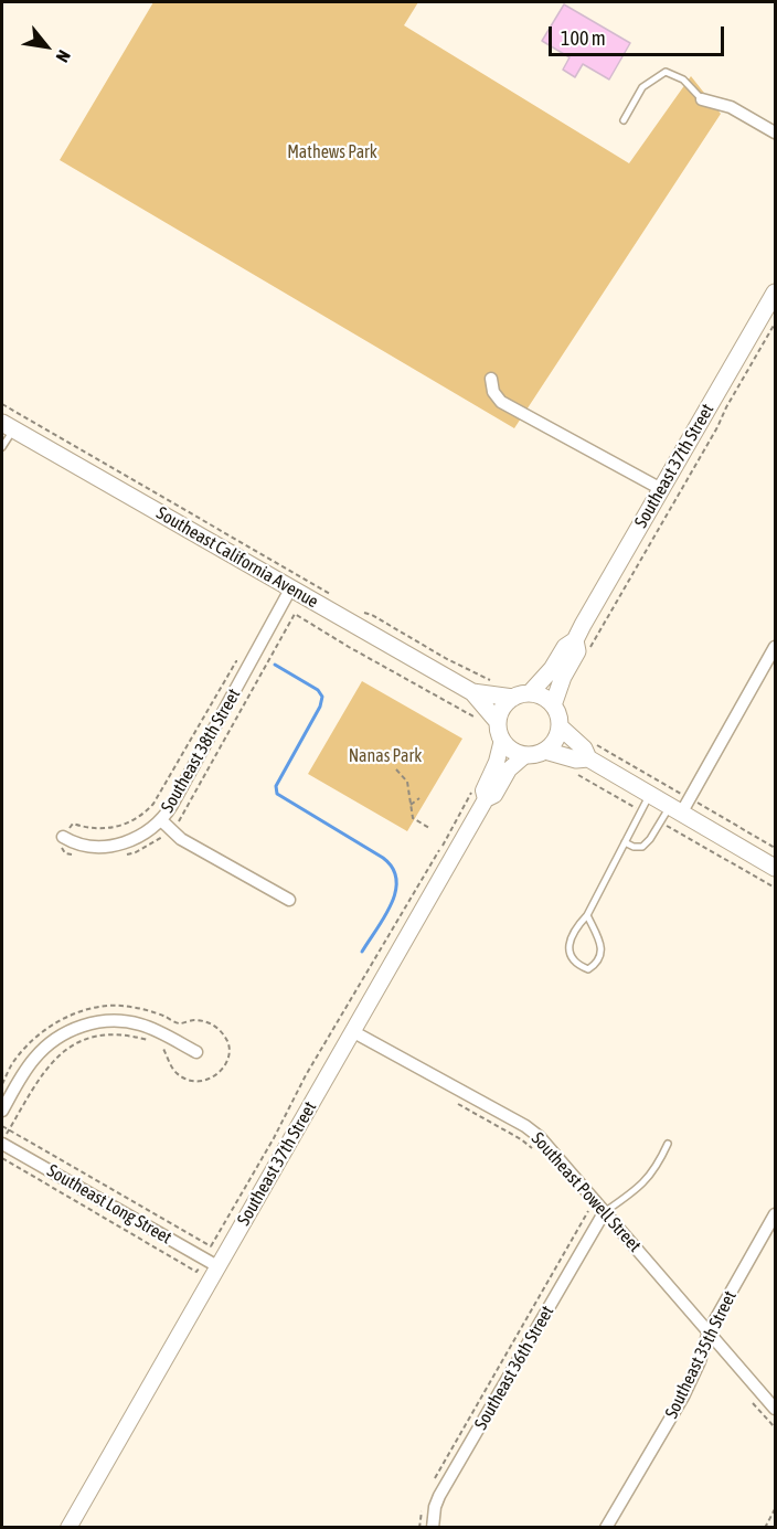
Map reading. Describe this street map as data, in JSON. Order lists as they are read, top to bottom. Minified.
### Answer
{"streets":{"main road":["Southeast 37th Street","Southeast California Avenue"],"street":["Southeast 38th Street","Southeast Powell Street","Southeast Long Street","Southeast 35th Street","Southeast 36th Street"]},"crossings":[["Southeast 37th Street","Southeast California Avenue"],["Southeast 37th Street","Southeast Powell Street"],["Southeast 37th Street","Southeast Long Street"],["Southeast California Avenue","Southeast 38th Street"],["Southeast Powell Street","Southeast 35th Street"],["Southeast Powell Street","Southeast 36th Street"]],"parks":["Mathews Park","Nanas Park"],"scale_bar":"100 m","north":"bottom right"}
